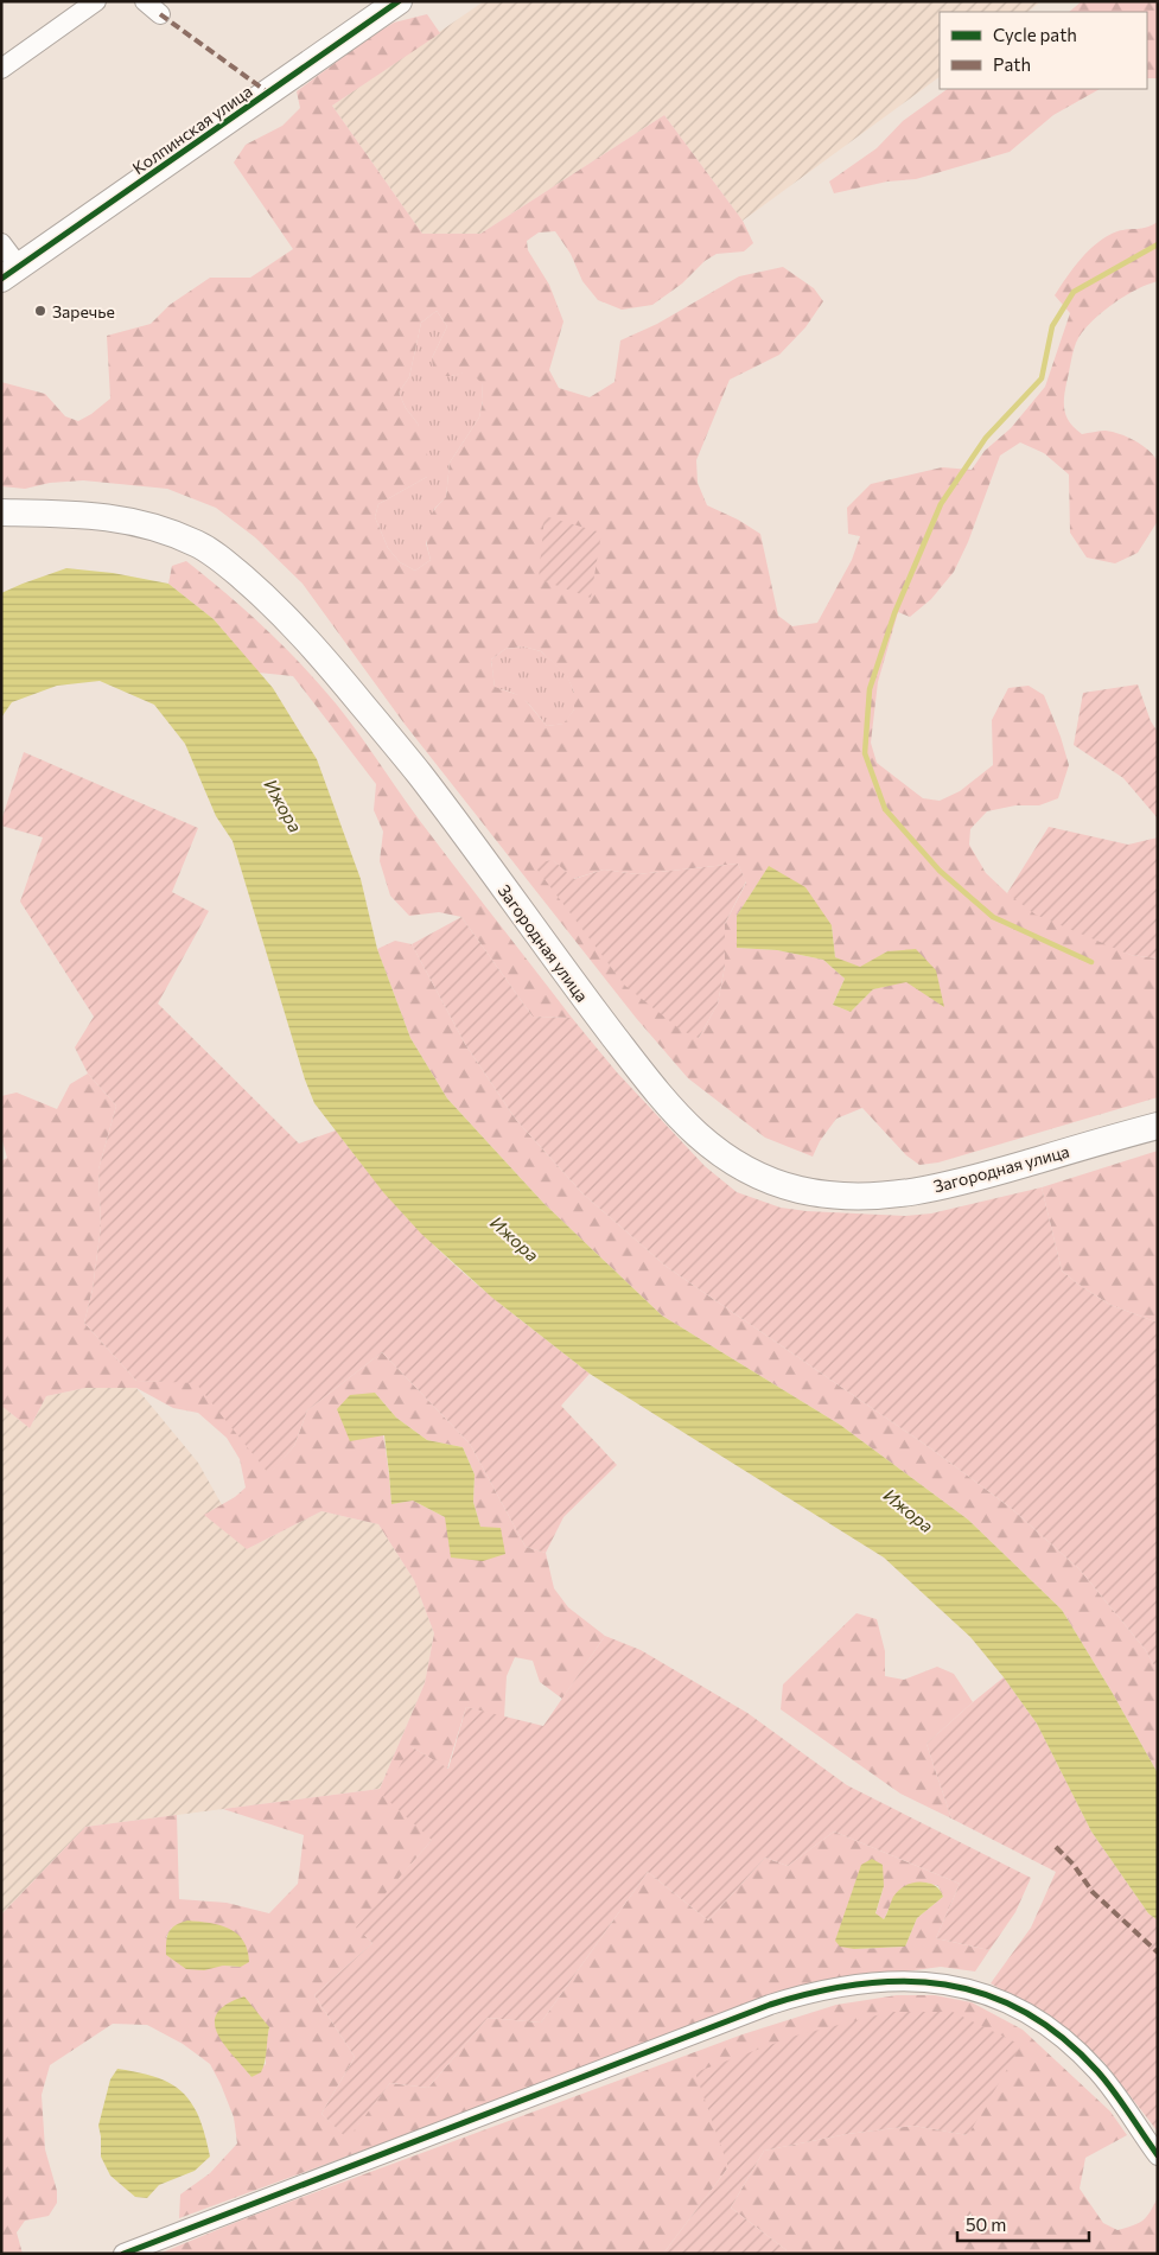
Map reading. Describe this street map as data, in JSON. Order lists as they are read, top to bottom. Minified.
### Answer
{"streets":{"main road":["Колпинская улица","Загородная улица"]},"water":["Ижора"],"places":["Заречье"],"legend":["Cycle path","Path"],"scale_bar":"50 m"}
